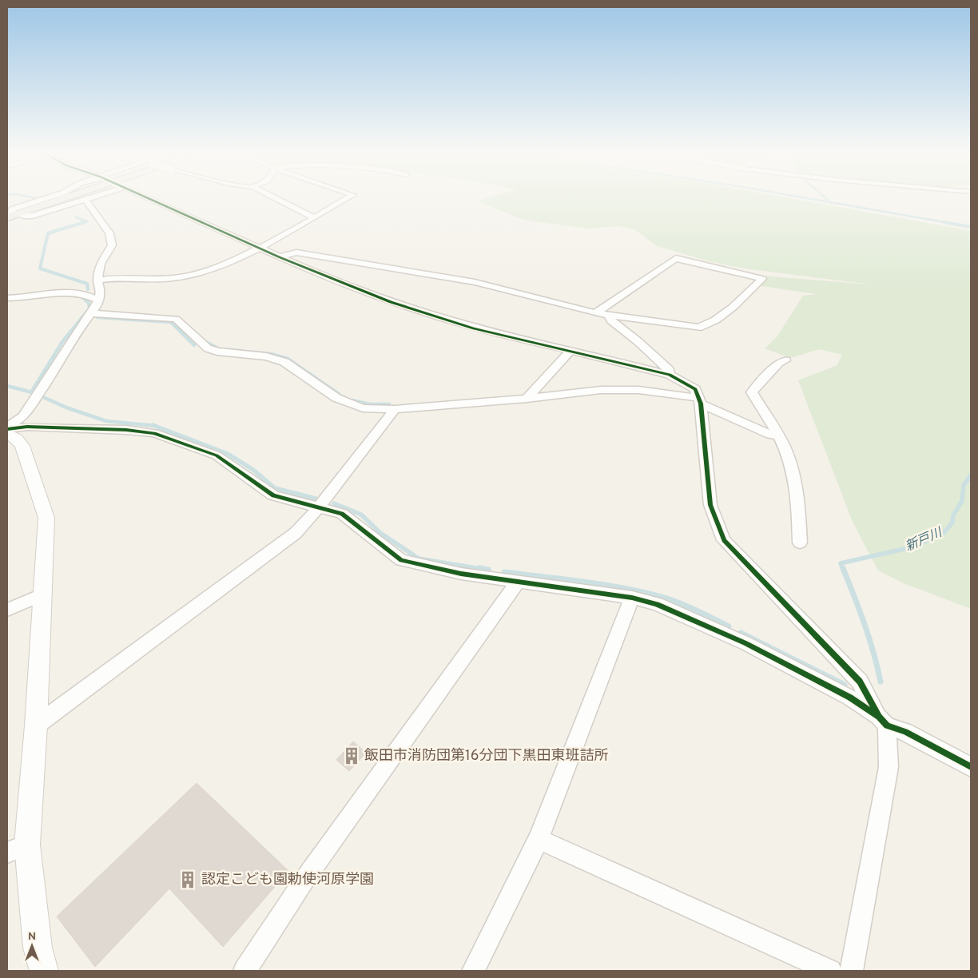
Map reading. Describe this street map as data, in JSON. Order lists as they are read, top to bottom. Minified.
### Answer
{"water":["新戸川"],"places":{"building":["飯田市消防団第16分団下黒田東班詰所","認定こども園勅使河原学園"]},"north":"top"}
